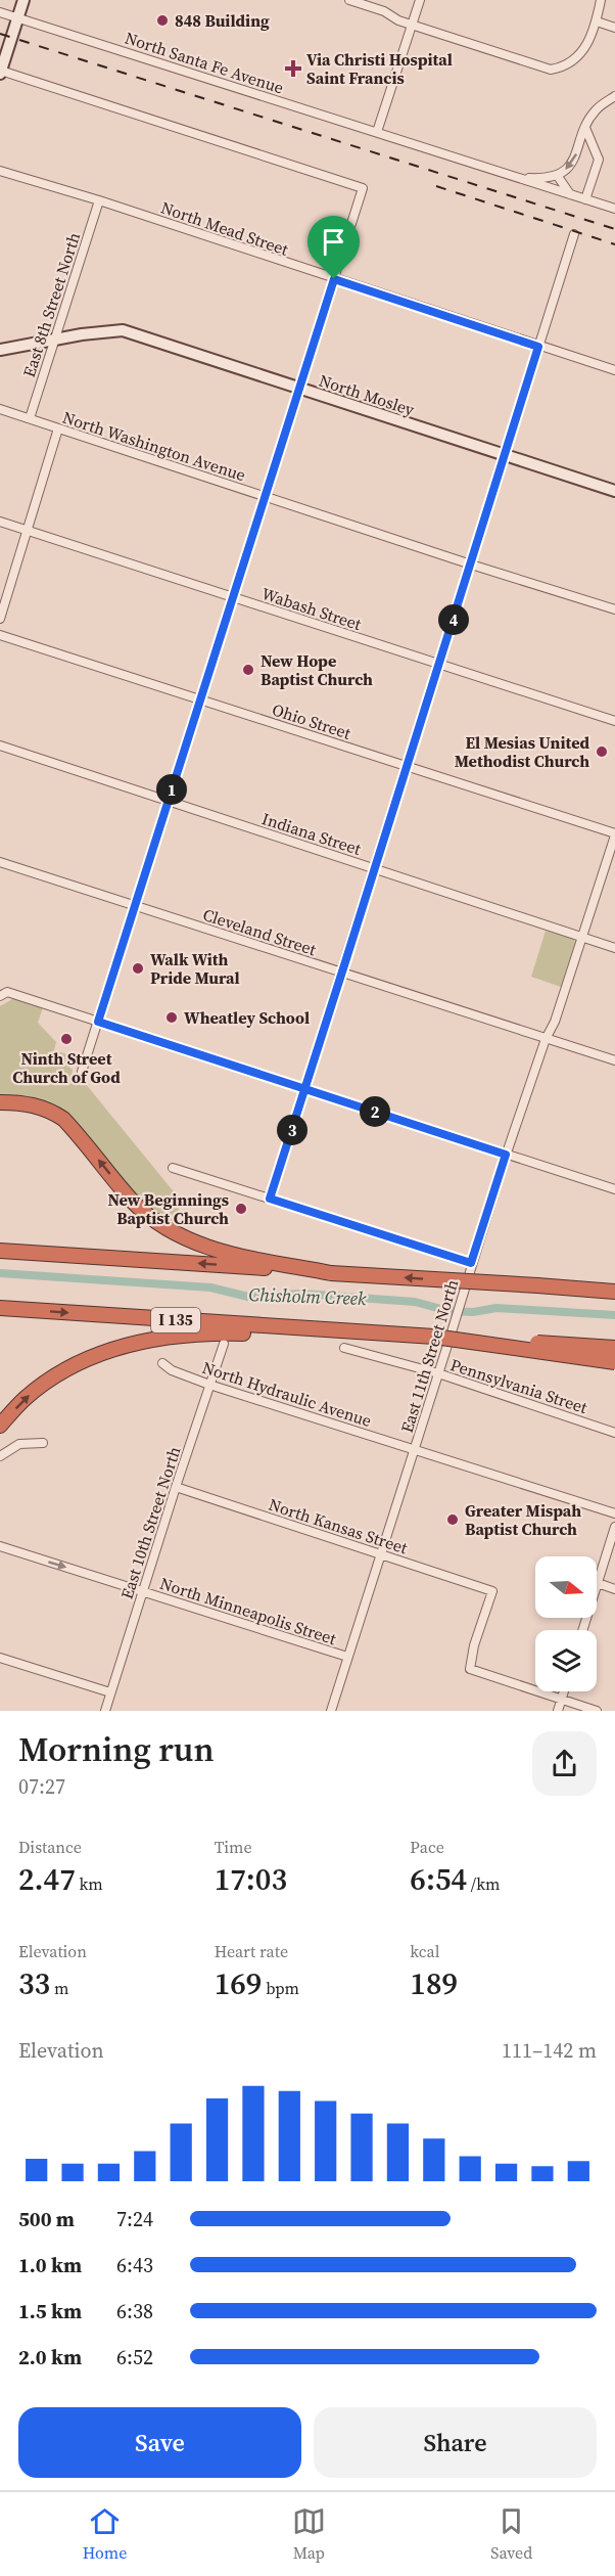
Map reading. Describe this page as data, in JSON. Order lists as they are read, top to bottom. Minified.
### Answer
{"streets":{"highway":["I 135"],"street":["North Santa Fe Avenue","North Mead Street","East 8th Street North","North Mosley","North Washington Avenue","Wabash Street","Ohio Street","Indiana Street","Cleveland Street","East 11th Street North","Pennsylvania Street","North Hydraulic Avenue","East 10th Street North","North Kansas Street","North Minneapolis Street"]},"crossings":[["North Mead Street","East 8th Street North"],["East 8th Street North","North Mosley"],["East 8th Street North","North Washington Avenue"],["Ohio Street","East 11th Street North"],["Indiana Street","East 11th Street North"],["Cleveland Street","East 11th Street North"],["East 11th Street North","Pennsylvania Street"],["East 11th Street North","North Hydraulic Avenue"],["East 11th Street North","North Kansas Street"],["East 11th Street North","North Minneapolis Street"],["North Hydraulic Avenue","East 10th Street North"],["East 10th Street North","North Kansas Street"],["East 10th Street North","North Minneapolis Street"]],"one_way":["North Minneapolis Street"],"water":["Chisholm Creek"],"places":{"other":["848 Building","New Hope Baptist Church","El Mesias United Methodist Church","Walk With Pride Mural","Wheatley School","Ninth Street Church of God","New Beginnings Baptist Church","Greater Mispah Baptist Church"],"health":["Via Christi Hospital Saint Francis"]},"north":"right","page":{"pins":["4","1","2","3"],"heading":["Morning run","07:27"],"stats":[["Distance","2.47 km"],["Time","17:03"],["Pace","6:54 /km"],["Elevation","33 m"],["Heart rate","169 bpm"],["kcal","189"]],"chart":["Elevation","111–142 m"],"list":[{"name":"500 m","note":"7:24"},{"name":"1.0 km","note":"6:43"},{"name":"1.5 km","note":"6:38"},{"name":"2.0 km","note":"6:52"}],"buttons":["Save","Share"],"tabs":["Home","Map","Saved"]}}
